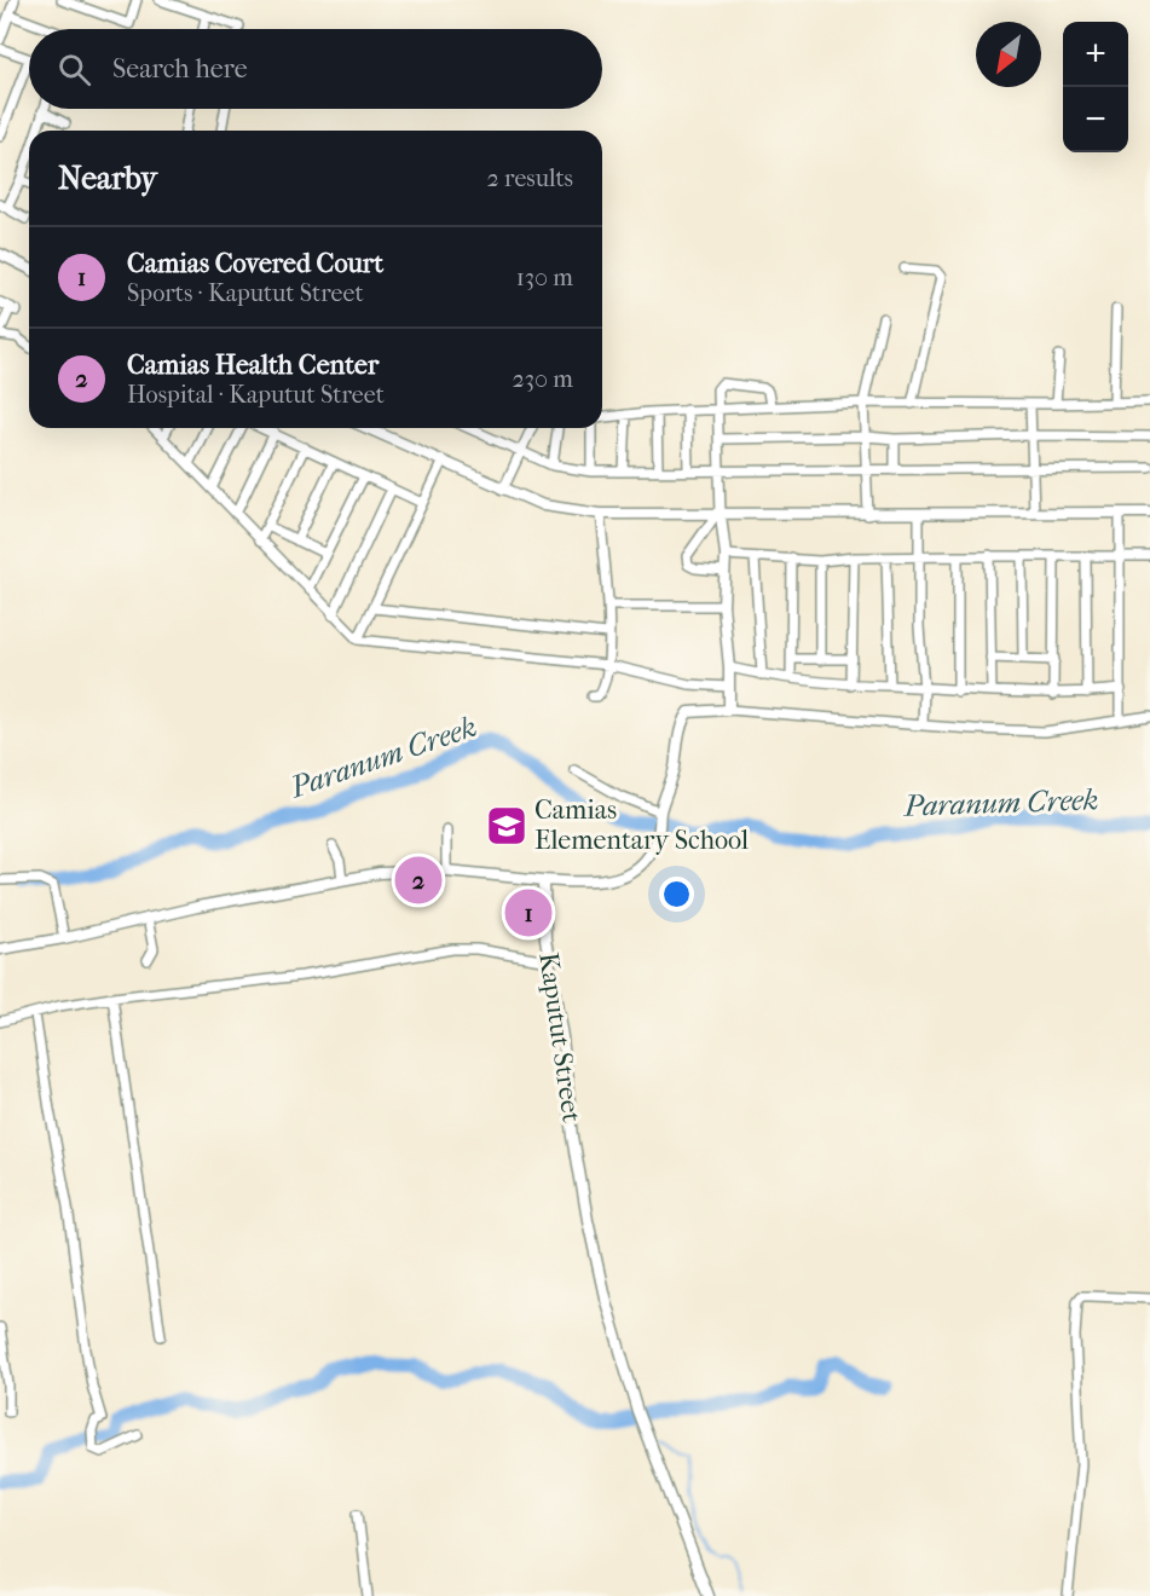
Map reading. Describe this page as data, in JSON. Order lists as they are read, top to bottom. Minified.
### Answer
{"streets":{"street":["Kaputut Street"]},"water":["Paranum Creek"],"places":{"school or university":["Camias Elementary School"]},"north":"bottom left","page":{"map_buttons":["+","−"],"search":"Search here","heading":["Nearby","2 results"],"list":[{"mark":"1","name":"Camias Covered Court","note":"Sports · Kaputut Street","value":"130 m"},{"mark":"2","name":"Camias Health Center","note":"Hospital · Kaputut Street","value":"230 m"}],"pins":["2","1"]}}
